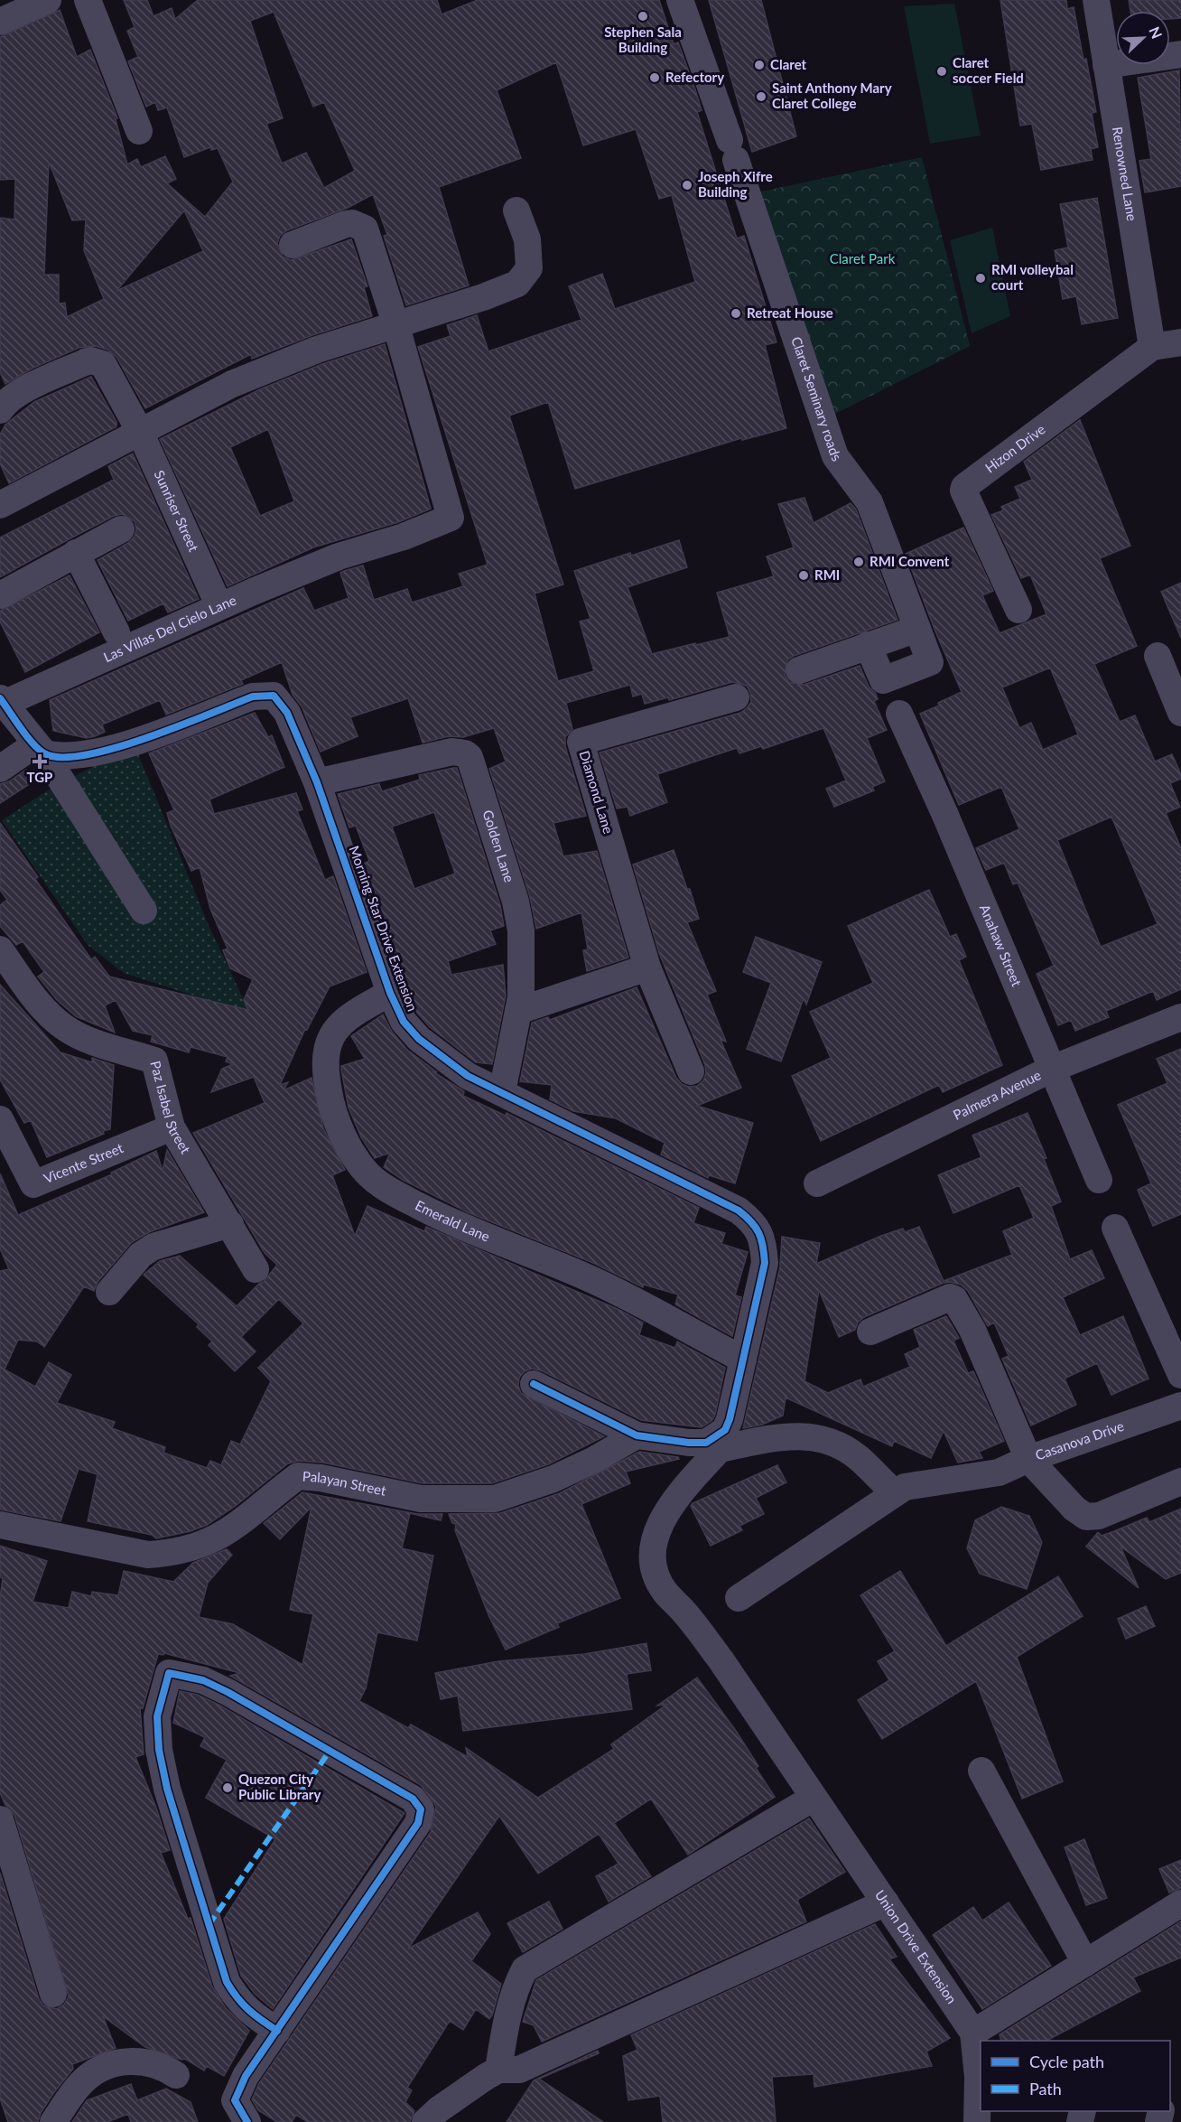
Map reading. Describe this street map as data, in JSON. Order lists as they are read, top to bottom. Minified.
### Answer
{"streets":{"street":["Renowned Lane","Claret Seminary roads","Hizon Drive","Sunriser Street","Las Villas Del Cielo Lane","Diamond Lane","Golden Lane","Morning Star Drive Extension","Anahaw Street","Palmera Avenue","Paz Isabel Street","Vicente Street","Emerald Lane","Casanova Drive","Palayan Street","Union Drive Extension"]},"crossings":[["Renowned Lane","Hizon Drive"],["Golden Lane","Morning Star Drive Extension"],["Morning Star Drive Extension","Emerald Lane"],["Morning Star Drive Extension","Union Drive Extension"],["Anahaw Street","Palmera Avenue"],["Paz Isabel Street","Vicente Street"]],"parks":["Claret Park"],"places":{"other":["Stephen Sala Building","Claret","Claret soccer Field","Refectory","Saint Anthony Mary Claret College","Joseph Xifre Building","RMI volleybal court","Retreat House","RMI Convent","RMI","Quezon City Public Library"],"health":["TGP"]},"legend":["Cycle path","Path"],"north":"top right"}
